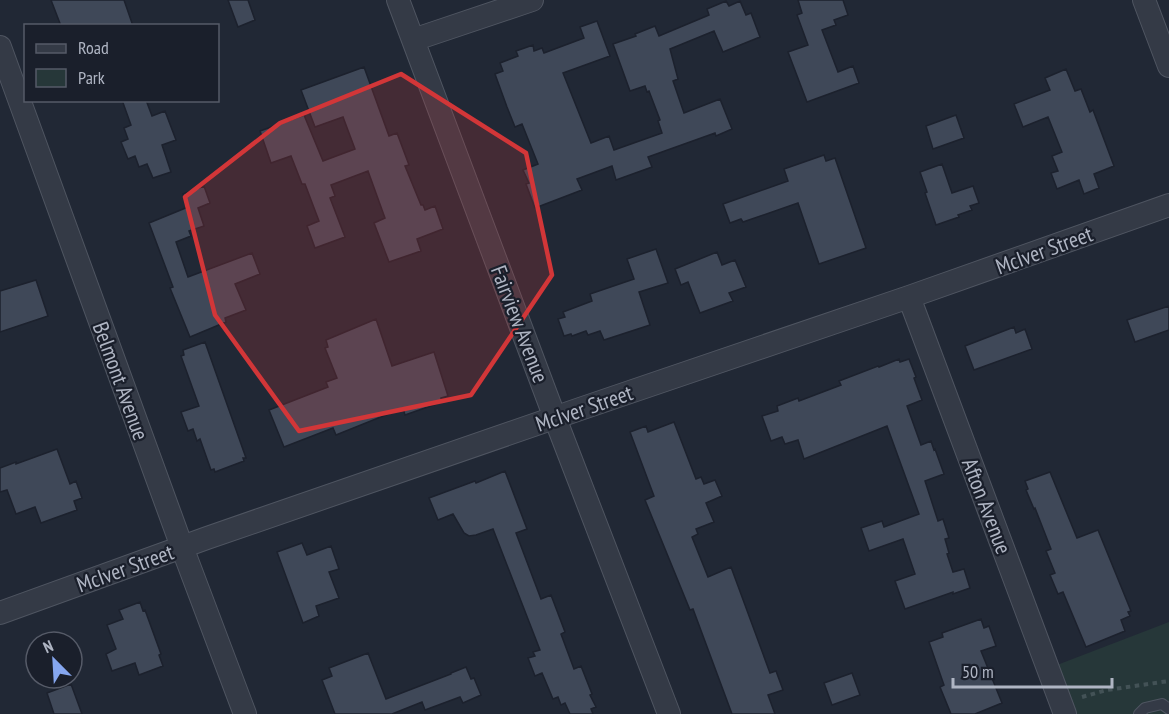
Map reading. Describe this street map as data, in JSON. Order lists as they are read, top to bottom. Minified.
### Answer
{"streets":{"street":["McIver Street","Fairview Avenue","Belmont Avenue","Afton Avenue"]},"crossings":[["McIver Street","Fairview Avenue"],["McIver Street","Belmont Avenue"],["McIver Street","Afton Avenue"]],"legend":["Road","Park"],"scale_bar":"50 m","north":"top left"}
